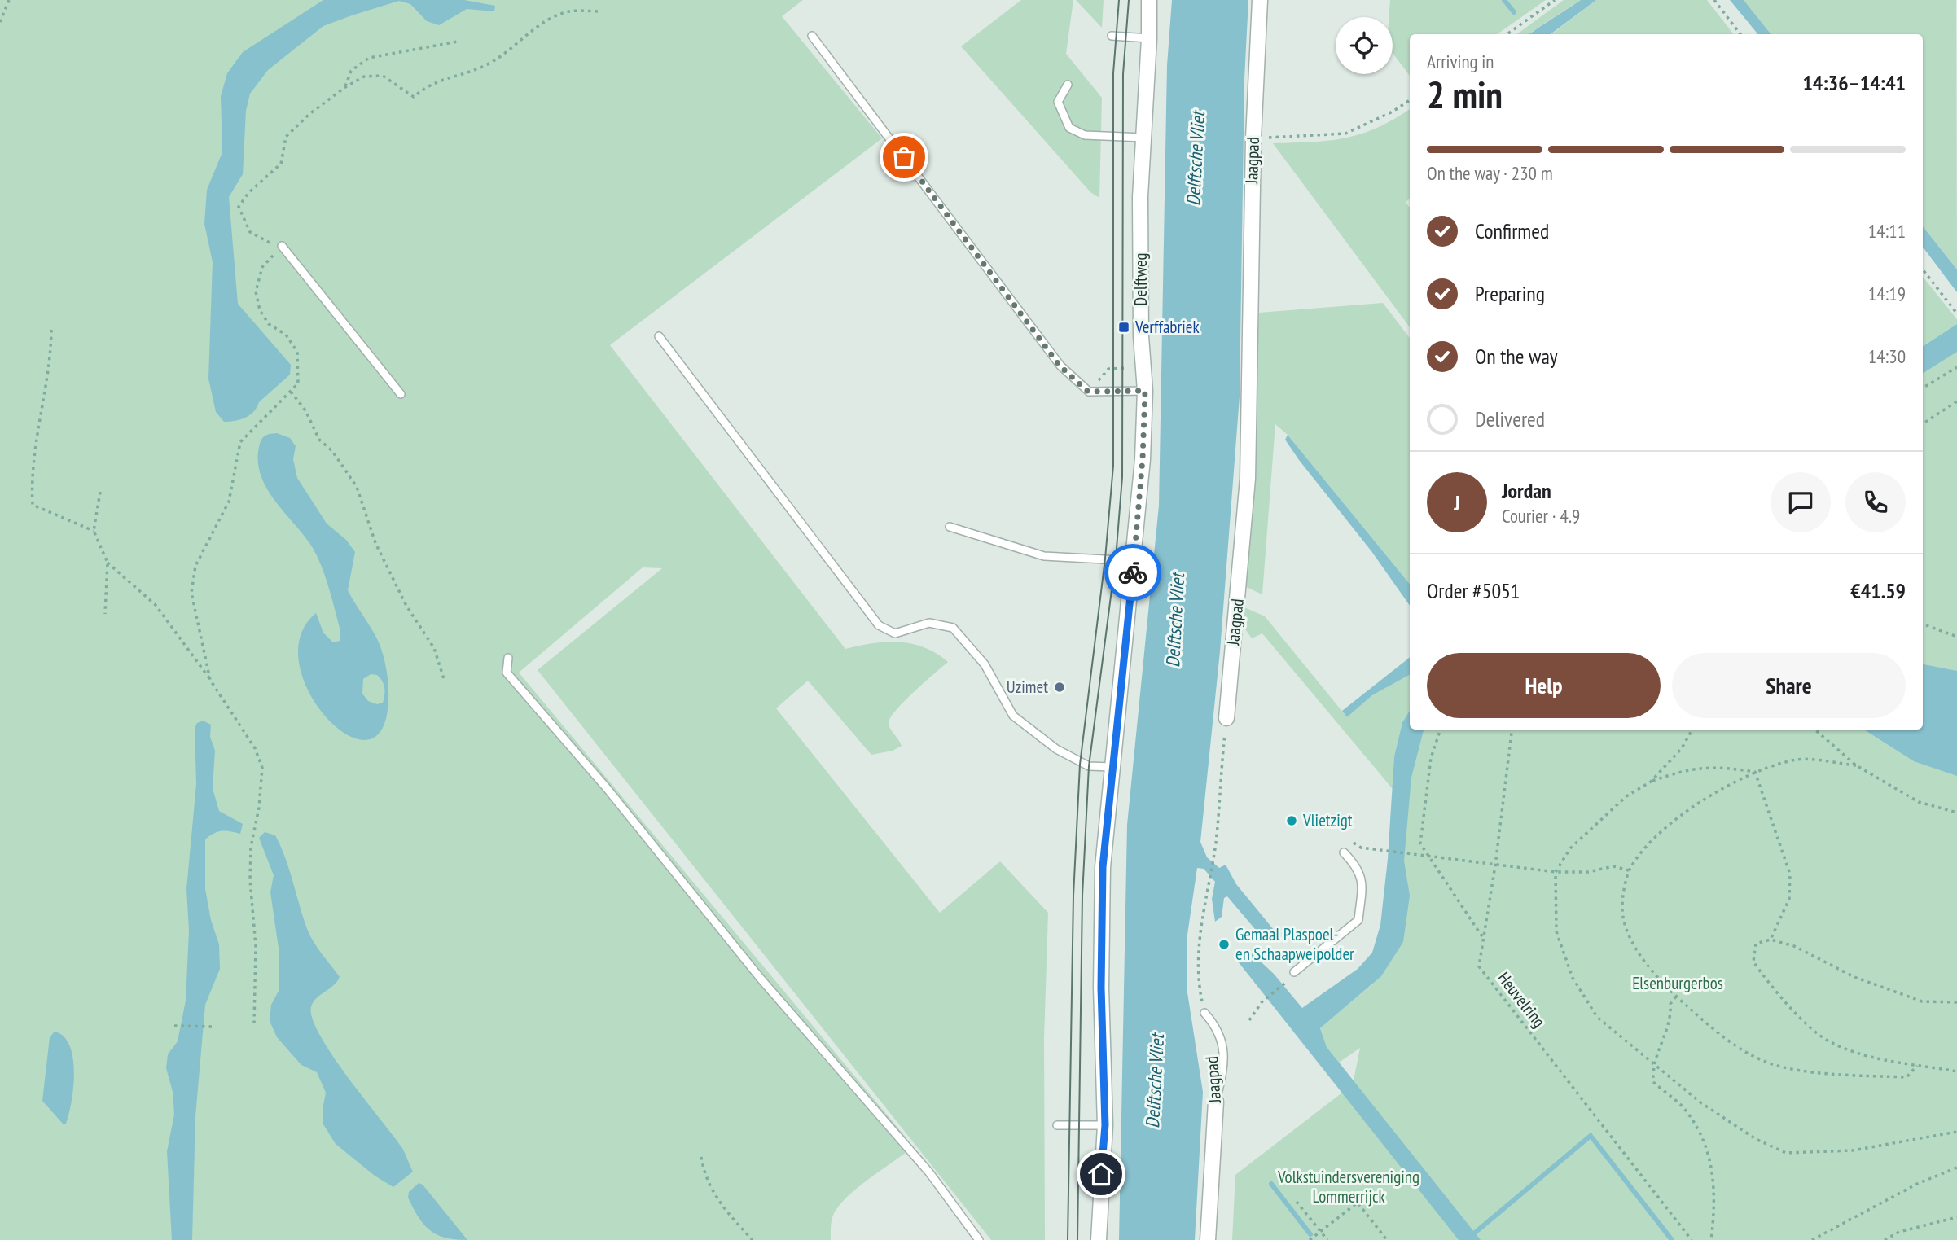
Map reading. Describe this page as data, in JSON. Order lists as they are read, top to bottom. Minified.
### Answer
{"streets":{"street":["Jaagpad","Delftweg"],"path":["Heuvelring"]},"water":["Delftsche Vliet"],"parks":["Elsenburgerbos","Volkstuindersvereniging Lommerrijck"],"places":{"transit":["Verffabriek"],"other":["Uzimet","Vlietzigt","Gemaal Plaspoel- en Schaapweipolder"]},"page":{"heading":["2 min","Arriving in","14:36–14:41"],"panel":["Jordan","Courier · 4.9","Order #5051","€41.59"],"bar":"On the way · 230 m","list":[["Confirmed","14:11"],["Preparing","14:19"],["On the way","14:30"],"Delivered"],"round":"J","buttons":["Help","Share"]}}
